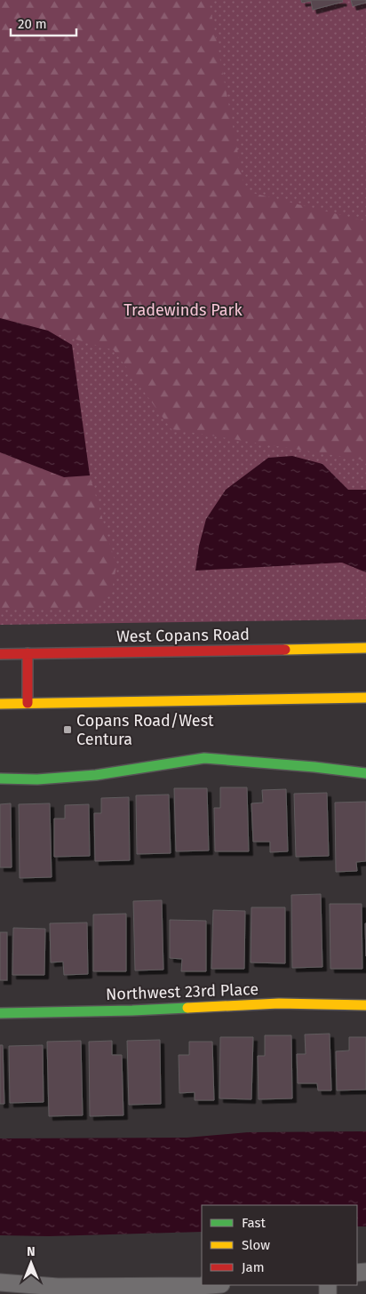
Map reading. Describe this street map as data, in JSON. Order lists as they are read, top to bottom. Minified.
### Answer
{"streets":{"main road":["West Copans Road","Northwest 23rd Place"]},"parks":["Tradewinds Park"],"places":{"transit":["Copans Road/West Centura"]},"legend":["Fast","Slow","Jam"],"scale_bar":"20 m","north":"top"}
